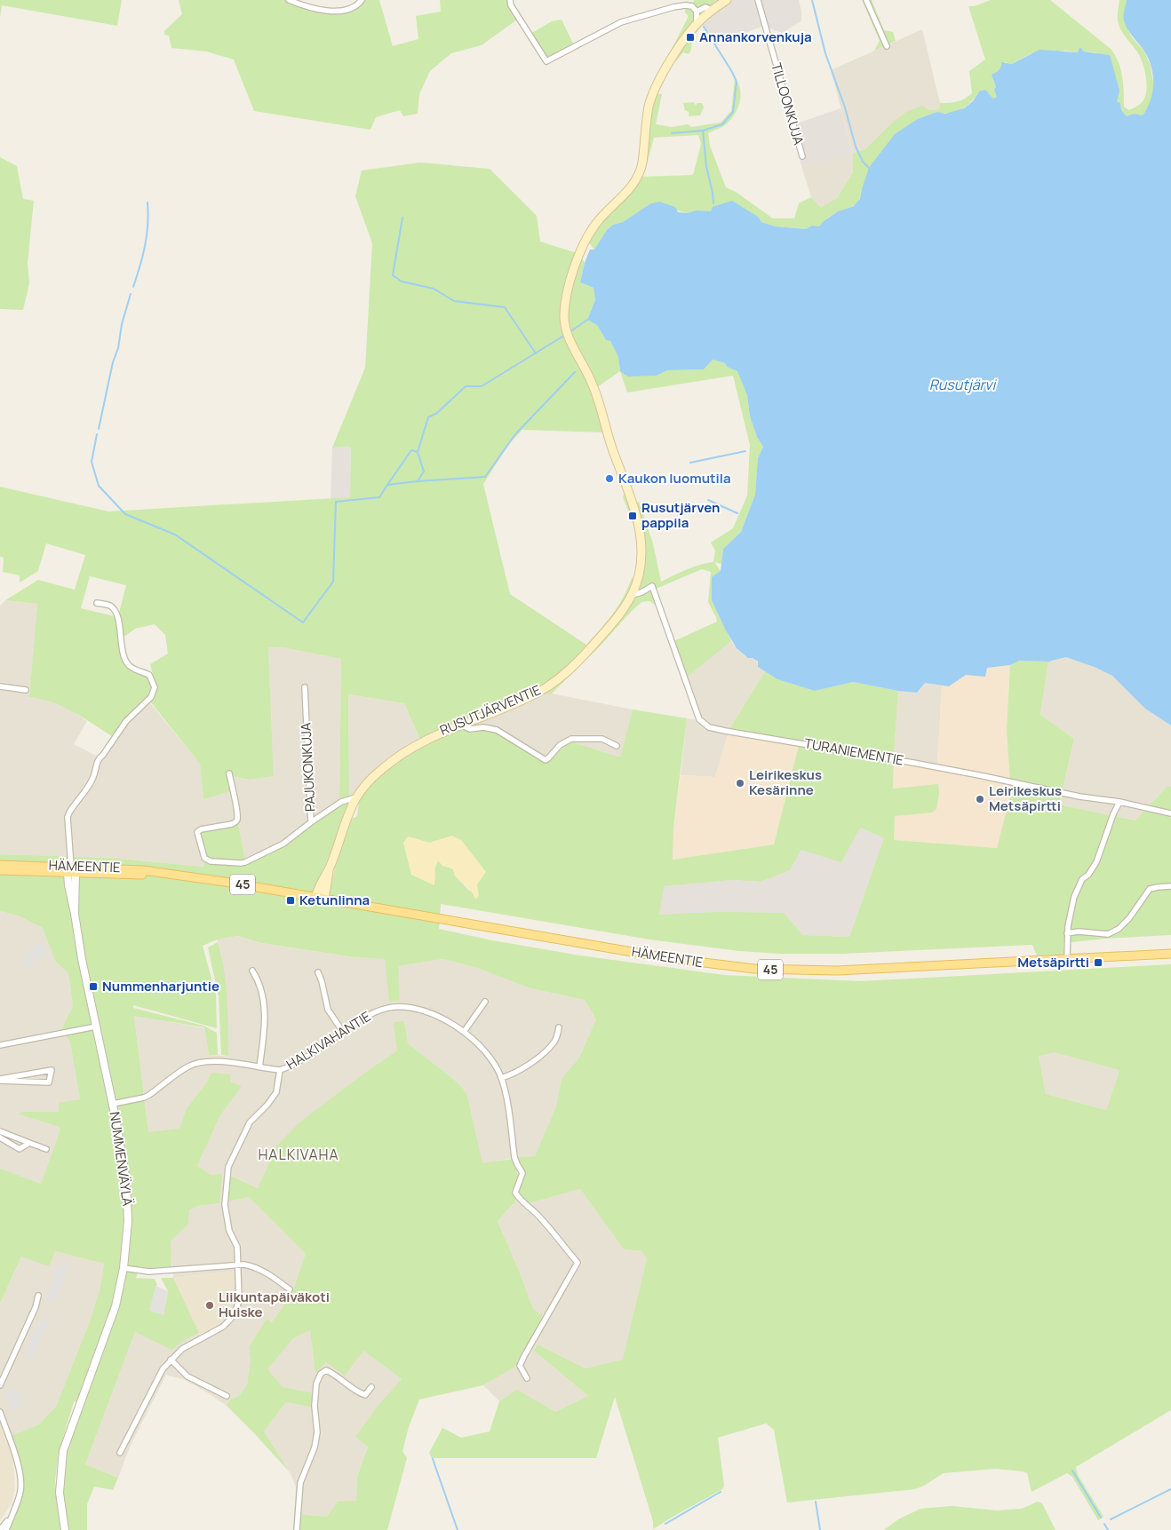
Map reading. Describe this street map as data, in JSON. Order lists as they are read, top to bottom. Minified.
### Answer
{"streets":{"main road":["RUSUTJÄRVENTIE","HÄMEENTIE","45"],"street":["TILLOONKUJA","TURANIEMENTIE","PAJUKONKUJA","HALKIVAHANTIE","NUMMENVÄYLÄ"]},"crossings":[["RUSUTJÄRVENTIE","TURANIEMENTIE"],["RUSUTJÄRVENTIE","PAJUKONKUJA"],["RUSUTJÄRVENTIE","HÄMEENTIE"],["HÄMEENTIE","NUMMENVÄYLÄ"],["HALKIVAHANTIE","NUMMENVÄYLÄ"]],"districts":["HALKIVAHA"],"water":["Rusutjärvi"],"places":{"transit":["Annankorvenkuja","Rusutjärven pappila","Ketunlinna","Metsäpirtti","Nummenharjuntie"],"other":["Kaukon luomutila","Leirikeskus Kesärinne","Leirikeskus Metsäpirtti","Liikuntapäiväkoti Huiske"]}}
